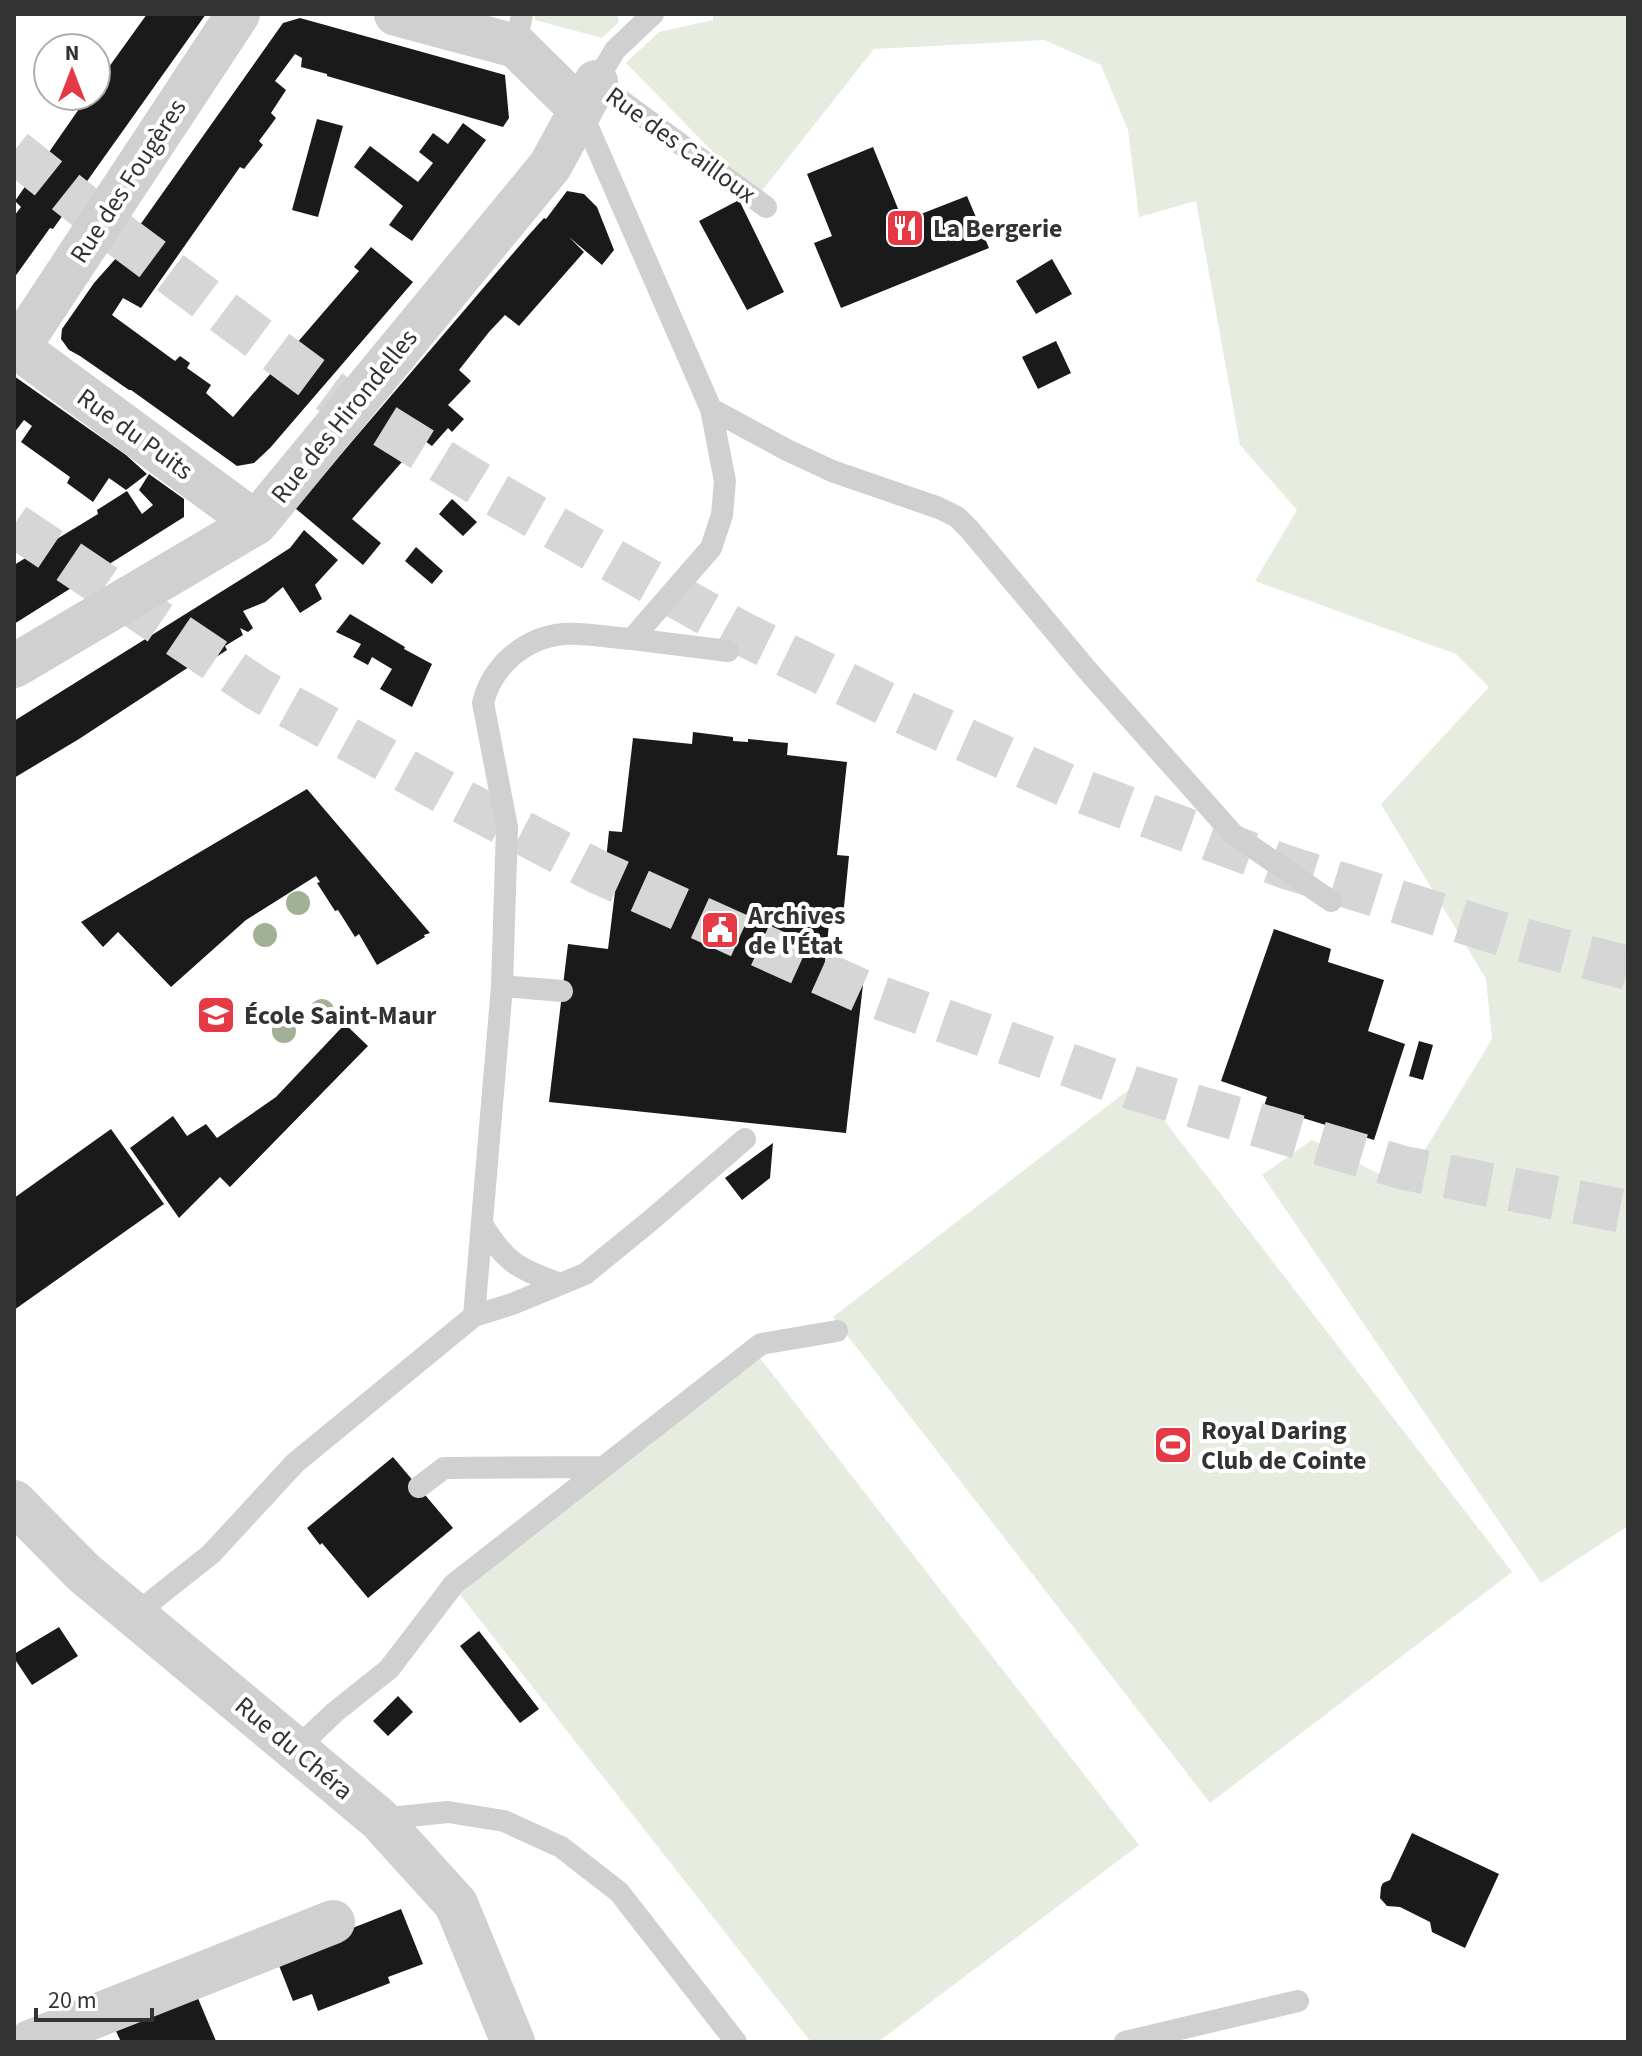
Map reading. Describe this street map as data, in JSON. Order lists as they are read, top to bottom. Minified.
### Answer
{"streets":{"street":["Rue des Fougères","Rue des Hirondelles","Rue du Puits","Rue du Chéra"],"lane":["Rue des Cailloux"]},"crossings":[["Rue des Cailloux","Rue des Hirondelles"],["Rue des Fougères","Rue du Puits"],["Rue des Hirondelles","Rue du Puits"]],"places":{"restaurant":["La Bergerie"],"public building":["Archives de l'État"],"school or university":["École Saint-Maur"],"sports":["Royal Daring Club de Cointe"]},"scale_bar":"20 m","north":"top"}
